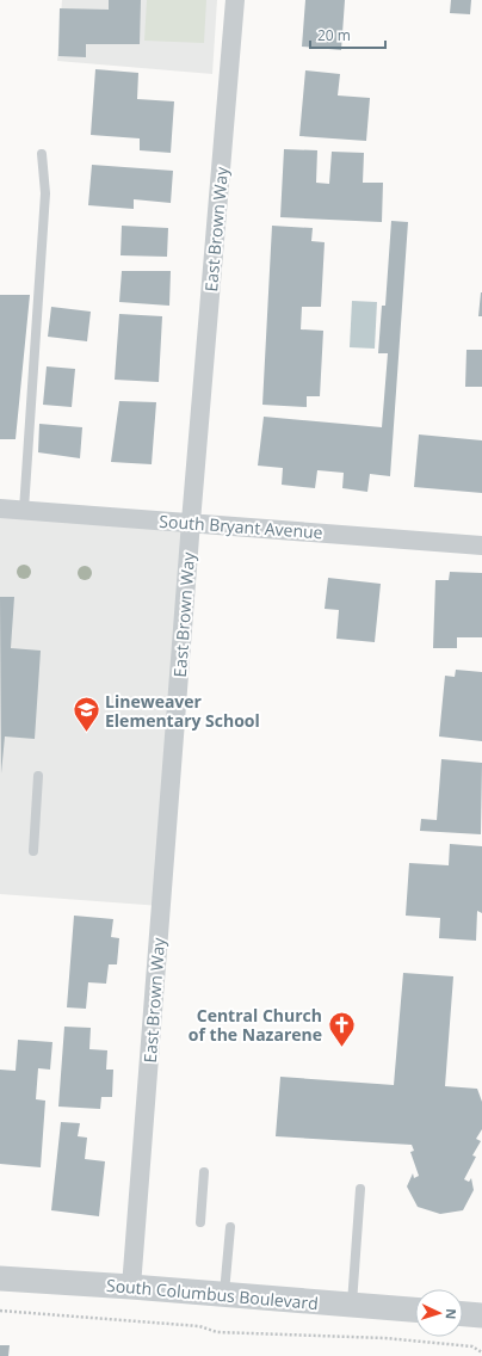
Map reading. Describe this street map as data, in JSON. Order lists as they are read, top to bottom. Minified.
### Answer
{"streets":{"street":["East Brown Way","South Bryant Avenue","South Columbus Boulevard"]},"crossings":[["East Brown Way","South Bryant Avenue"],["East Brown Way","South Columbus Boulevard"]],"places":{"school or university":["Lineweaver Elementary School"],"church":["Central Church of the Nazarene"]},"scale_bar":"20 m","north":"right"}
